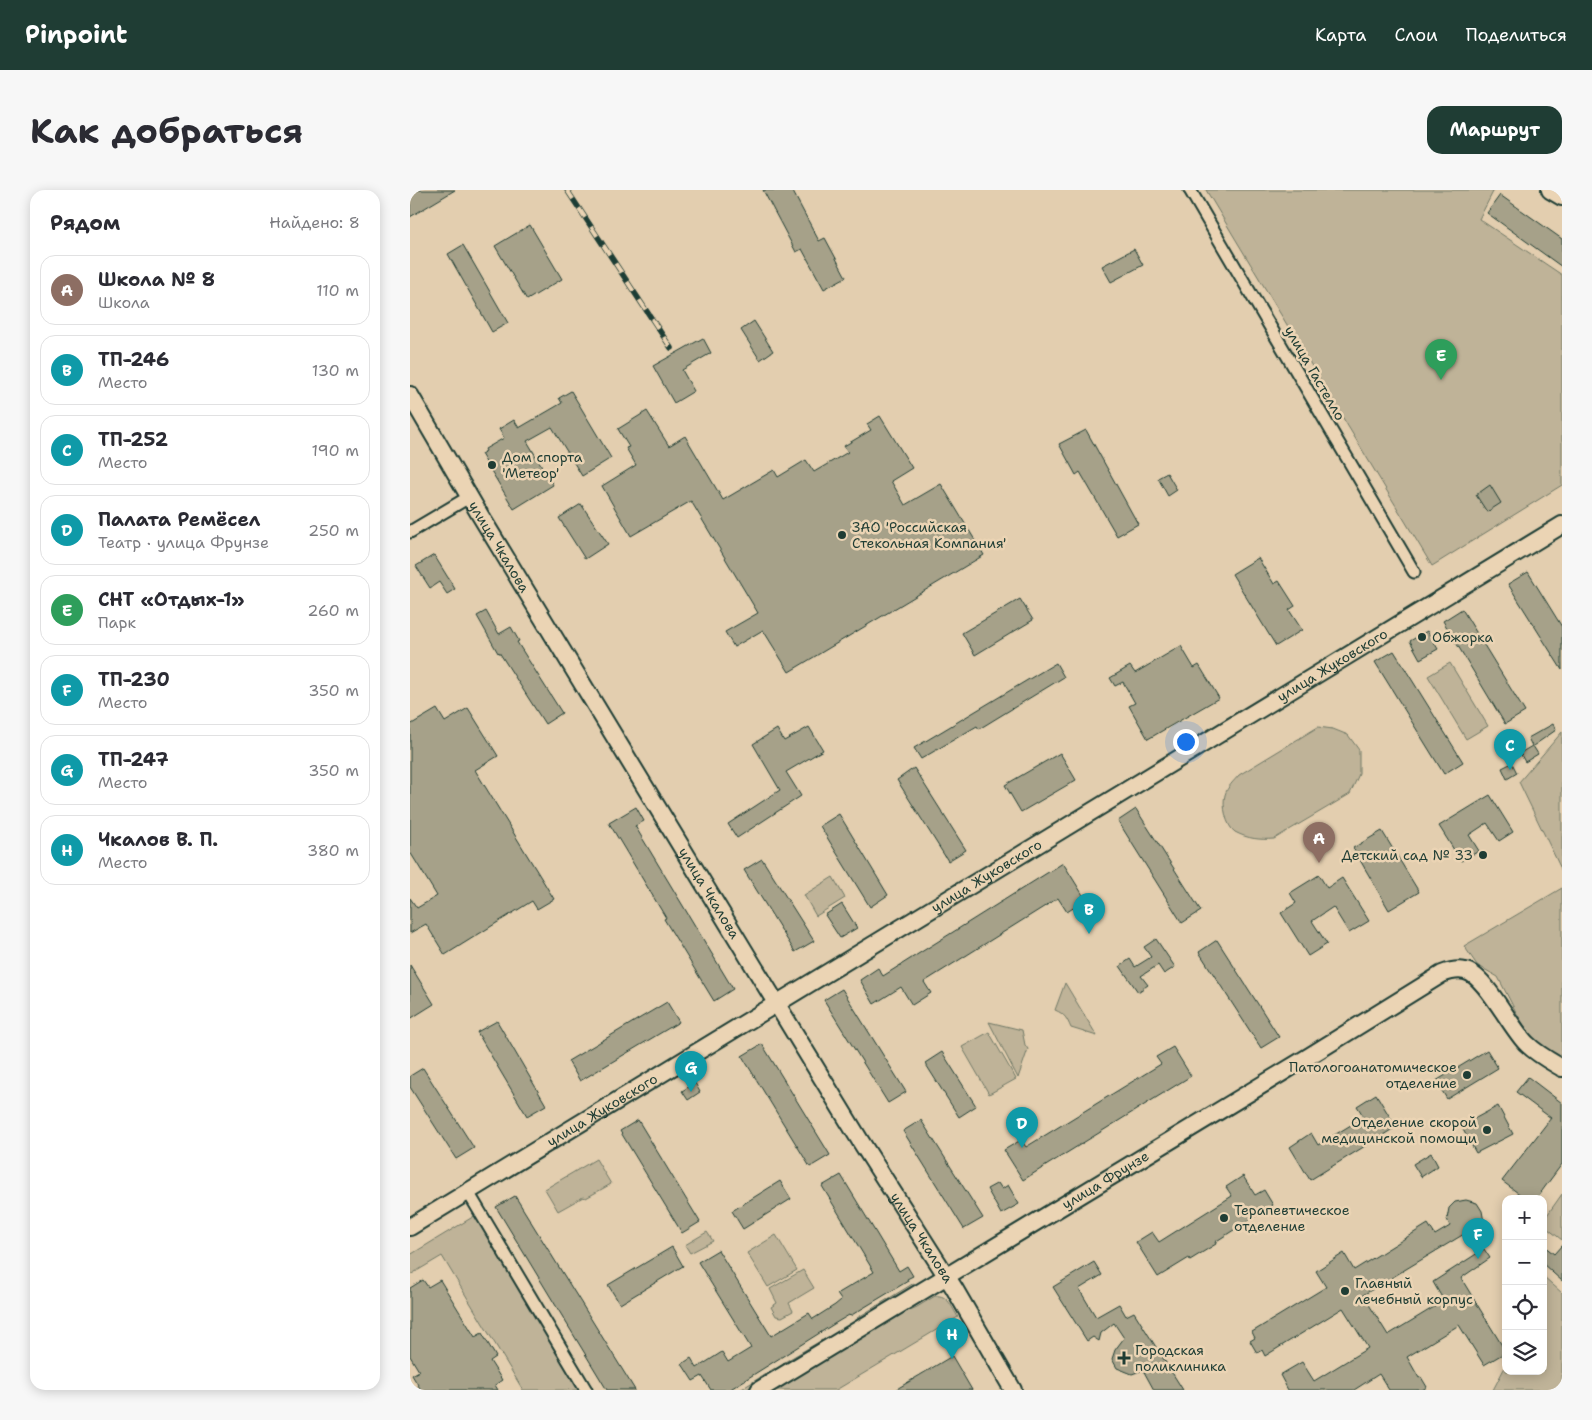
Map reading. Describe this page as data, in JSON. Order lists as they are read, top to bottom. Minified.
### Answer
{"streets":{"street":["улица Гастелло","улица Чкалова","улица Жуковского","улица Фрунзе"]},"crossings":[["улица Чкалова","улица Жуковского"],["улица Чкалова","улица Фрунзе"]],"places":{"other":["Дом спорта 'Метеор'","ЗАО 'Российская Стекольная Компания'","Обжорка","Детский сад № 33","Патологоанатомическое отделение","Отделение скорой медицинской помощи","Терапевтическое отделение","Главный лечебный корпус"],"health":["Городская поликлиника"]},"page":{"header":"Pinpoint","nav":["Карта","Слои","Поделиться"],"buttons":"Маршрут","title":"Как добраться","heading":["Рядом","Найдено: 8"],"list":[{"mark":"A","name":"Школа № 8","note":"Школа","value":"110 m"},{"mark":"B","name":"ТП-246","note":"Место","value":"130 m"},{"mark":"C","name":"ТП-252","note":"Место","value":"190 m"},{"mark":"D","name":"Палата Ремёсел","note":"Театр · улица Фрунзе","value":"250 m"},{"mark":"E","name":"СНТ «Отдых-1»","note":"Парк","value":"260 m"},{"mark":"F","name":"ТП-230","note":"Место","value":"350 m"},{"mark":"G","name":"ТП-247","note":"Место","value":"350 m"},{"mark":"H","name":"Чкалов В. П.","note":"Место","value":"380 m"}],"pins":["E","C","A","B","G","D","F","H"],"map_buttons":["+","−"]}}
